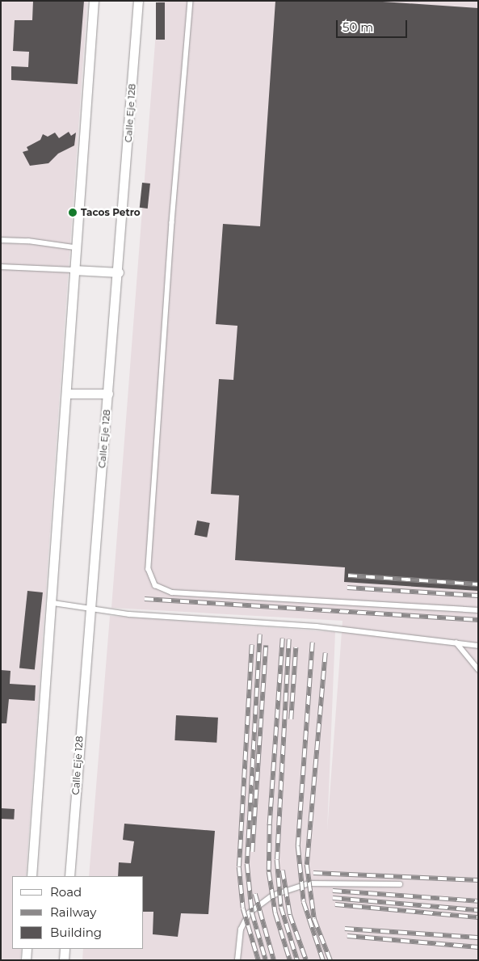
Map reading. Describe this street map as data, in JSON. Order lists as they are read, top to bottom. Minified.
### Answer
{"streets":{"street":["Calle Eje 128"]},"places":["Tacos Petro"],"legend":["Road","Railway","Building"],"scale_bar":"50 m"}
